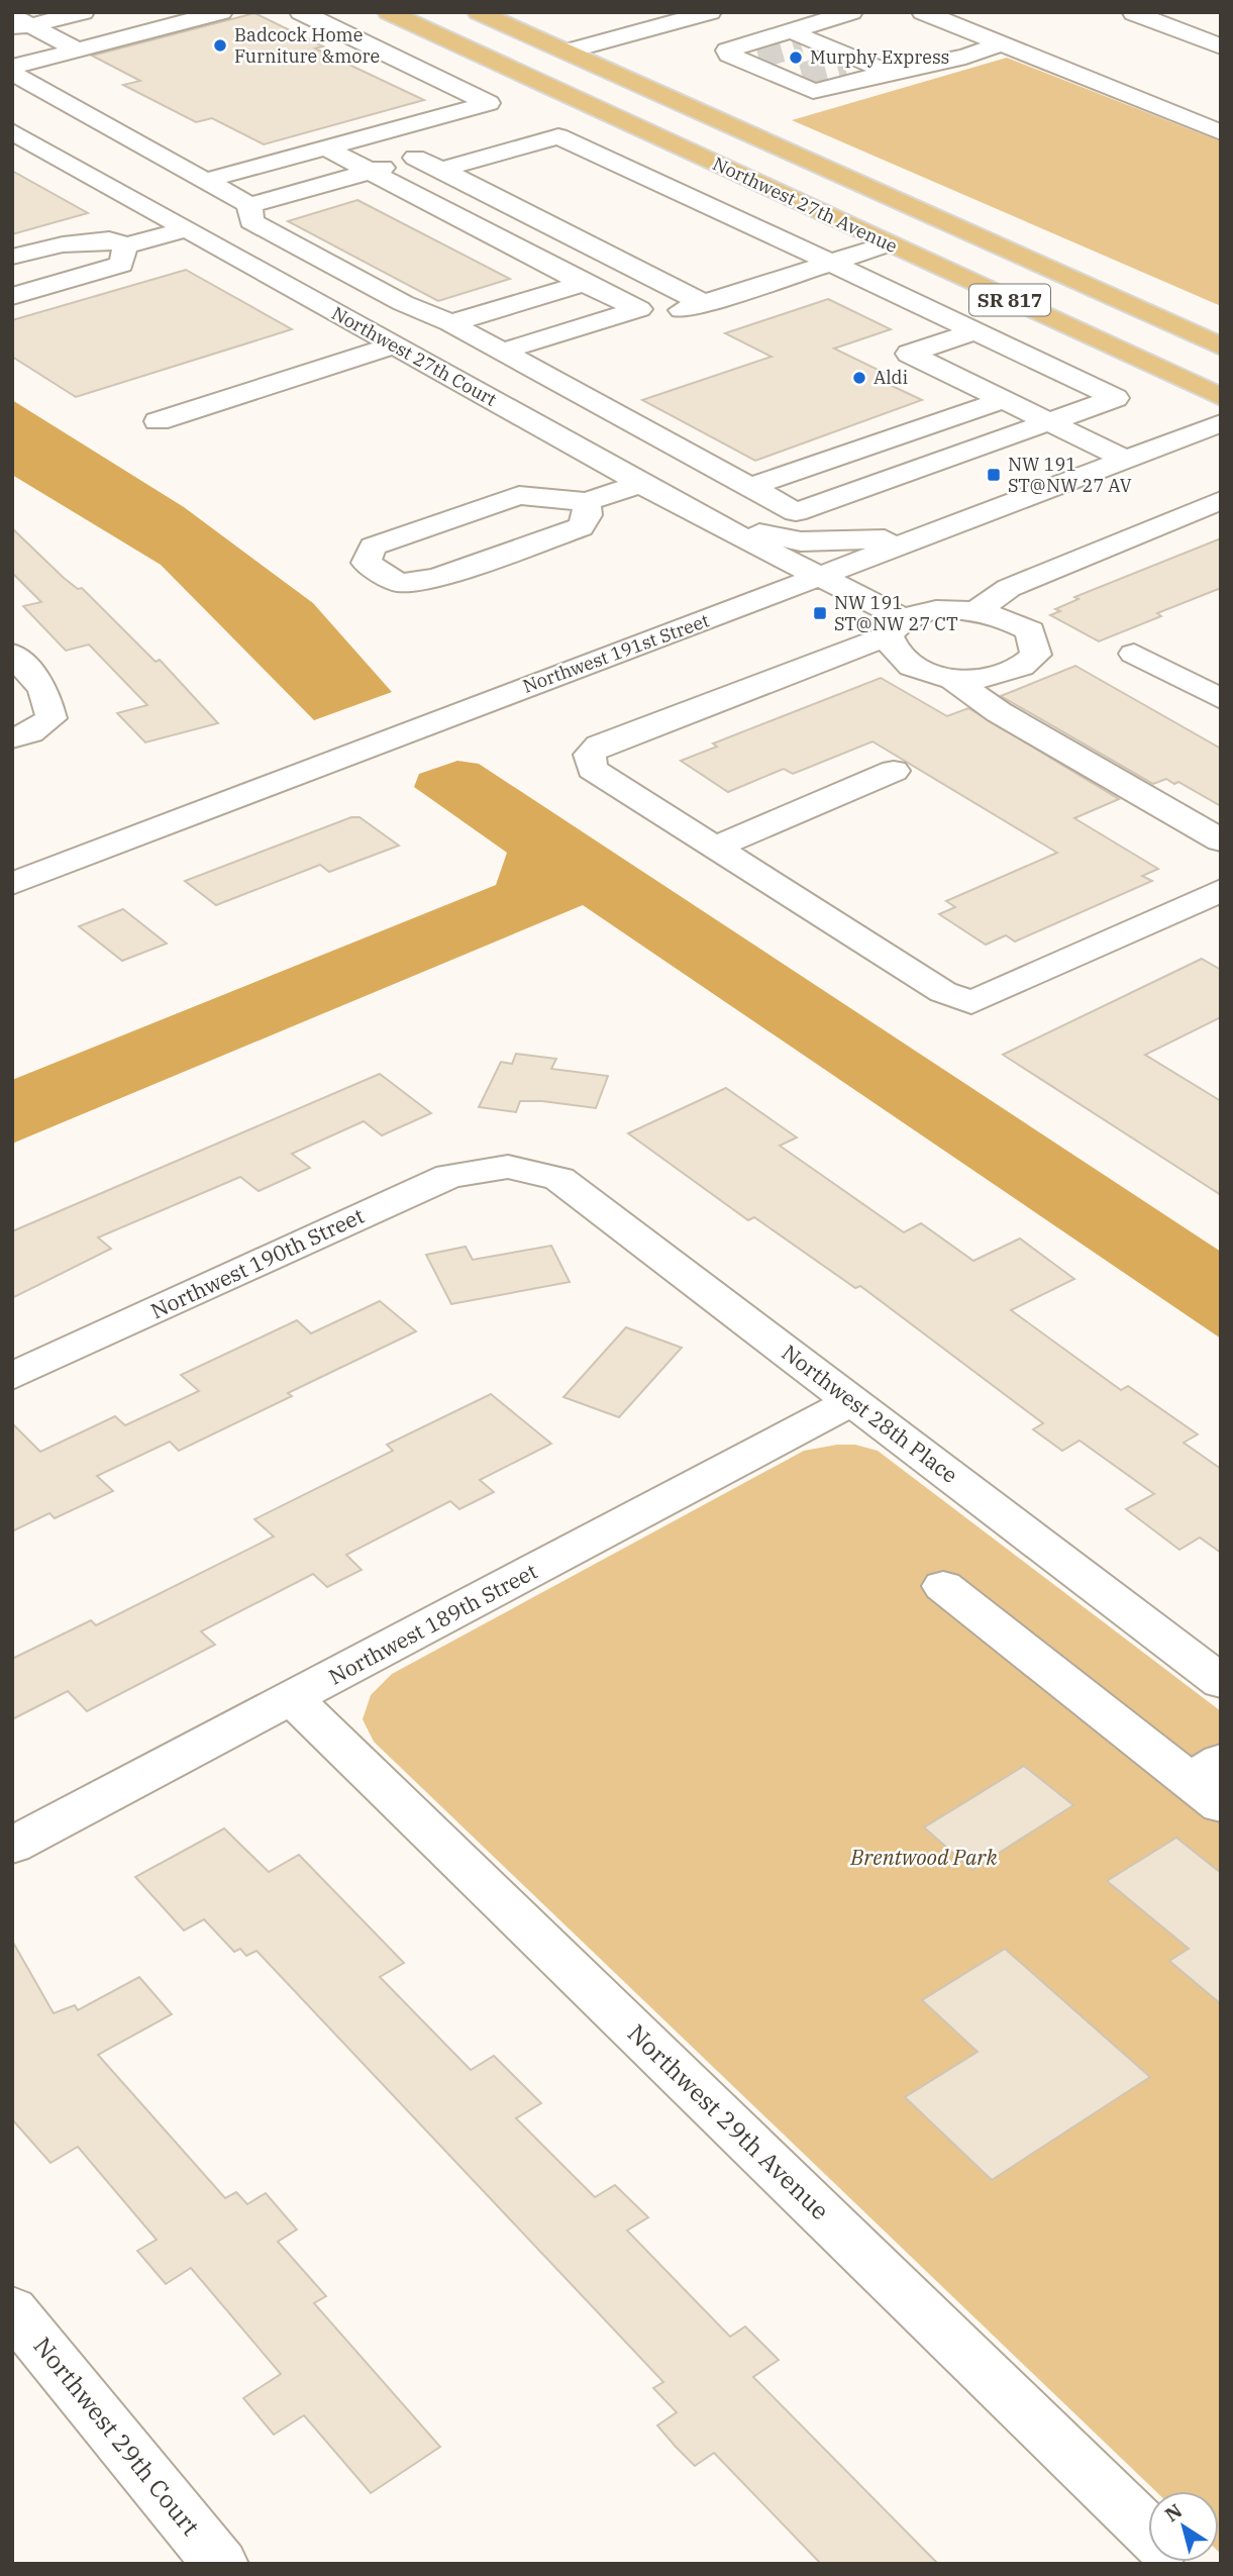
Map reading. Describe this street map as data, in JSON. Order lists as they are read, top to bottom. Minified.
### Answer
{"streets":{"main road":["Northwest 27th Avenue","SR 817"],"street":["Northwest 27th Court","Northwest 191st Street","Northwest 190th Street","Northwest 28th Place","Northwest 189th Street","Northwest 29th Avenue","Northwest 29th Court"]},"crossings":[["Northwest 27th Court","Northwest 191st Street"],["Northwest 190th Street","Northwest 28th Place"],["Northwest 28th Place","Northwest 189th Street"],["Northwest 189th Street","Northwest 29th Avenue"]],"parks":["Brentwood Park"],"places":{"other":["Badcock Home Furniture &more","Murphy Express","Aldi"],"transit":["NW 191 ST@NW 27 AV","NW 191 ST@NW 27 CT"]},"north":"top left"}
